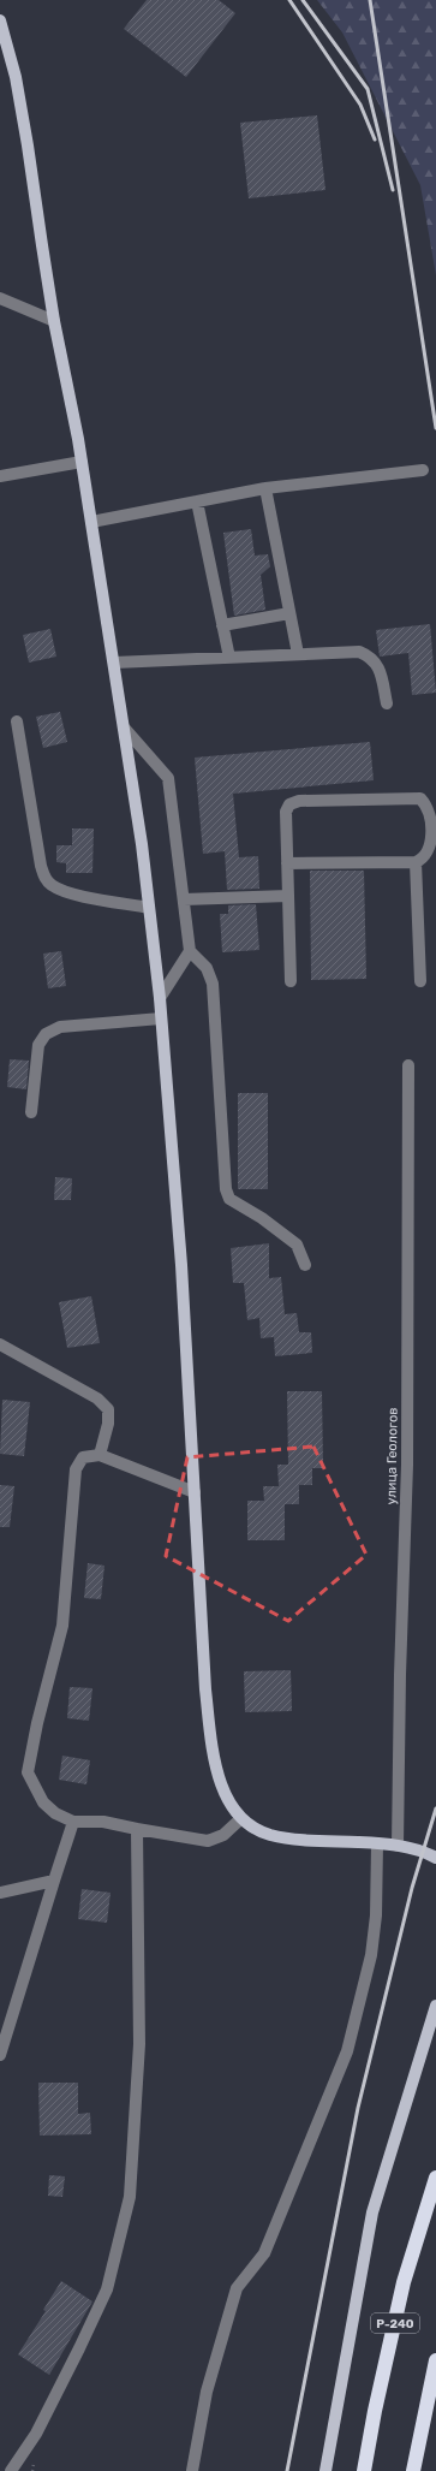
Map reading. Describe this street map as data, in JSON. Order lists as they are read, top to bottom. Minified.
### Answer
{"streets":{"highway":["Р-240"],"street":["улица Геологов"]}}
